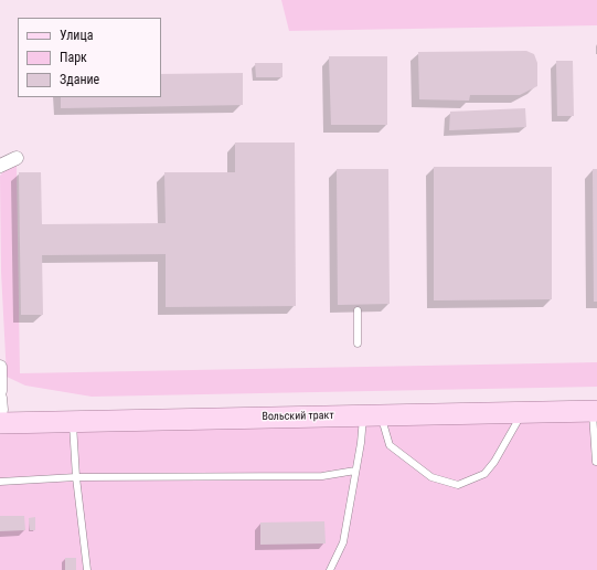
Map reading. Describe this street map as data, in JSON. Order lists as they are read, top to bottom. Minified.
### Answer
{"streets":{"main road":["Вольский тракт"]},"legend":["Улица","Парк","Здание"]}
